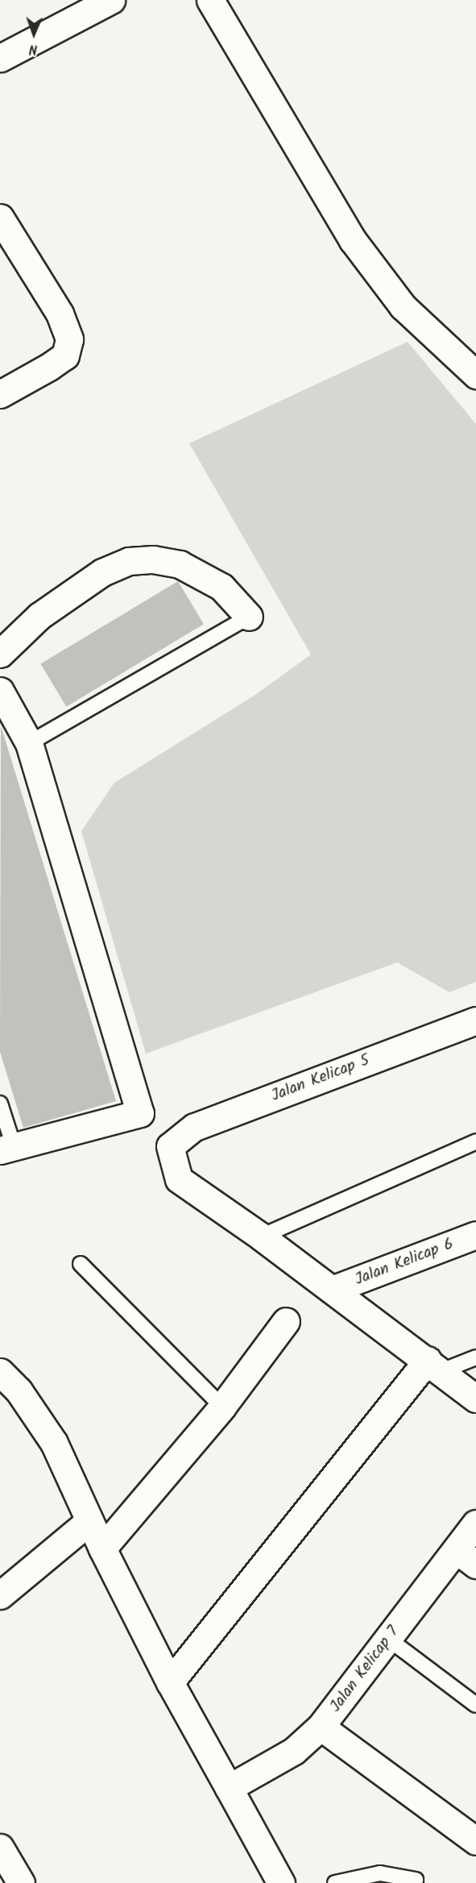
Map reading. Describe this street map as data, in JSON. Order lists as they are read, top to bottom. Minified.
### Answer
{"streets":{"street":["Jalan Kelicap 5","Jalan Kelicap 6","Jalan Kelicap 7"]},"north":"bottom"}
